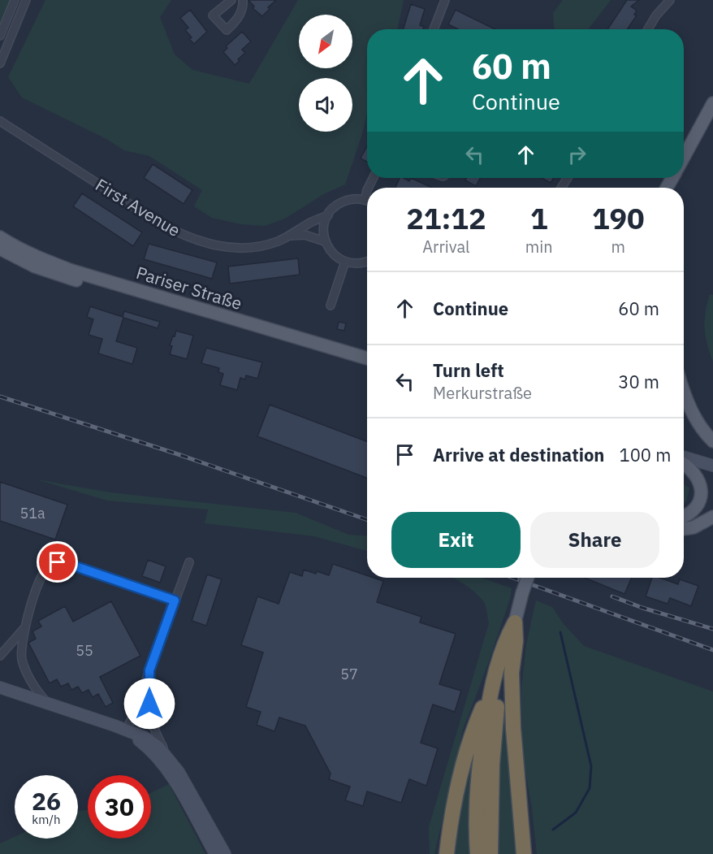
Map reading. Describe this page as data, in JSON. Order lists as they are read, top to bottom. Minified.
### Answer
{"streets":{"main road":["Pariser Straße"],"street":["First Avenue"]},"house_numbers":["51a","55","57"],"north":"bottom left","page":{"turn":["60 m","Continue"],"eta":["21:12","Arrival","1","min","190","m"],"list":[{"name":"Continue","value":"60 m"},{"name":"Turn left","note":"Merkurstraße","value":"30 m"},{"name":"Arrive at destination","value":"100 m"}],"buttons":["Exit","Share"],"speed":"26 km/h","limit":"30"}}
